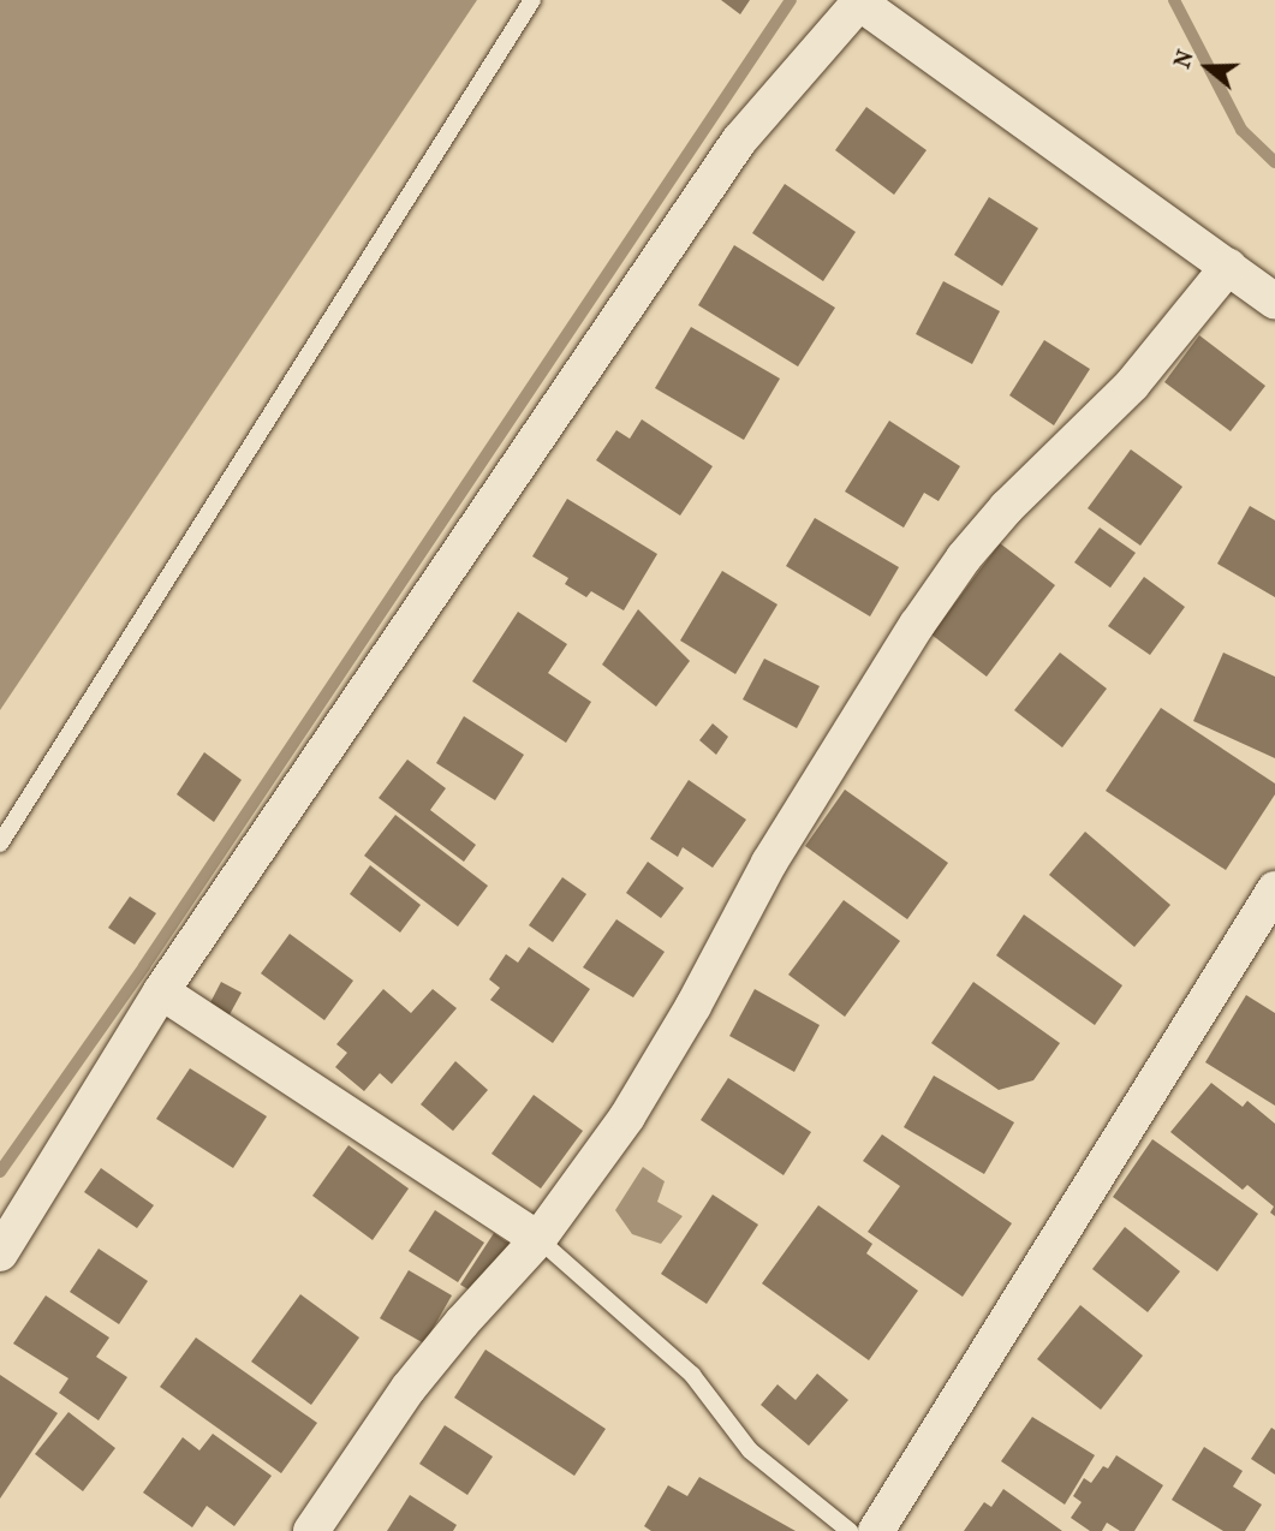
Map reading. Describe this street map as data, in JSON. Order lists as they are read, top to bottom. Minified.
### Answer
{"north":"left"}
